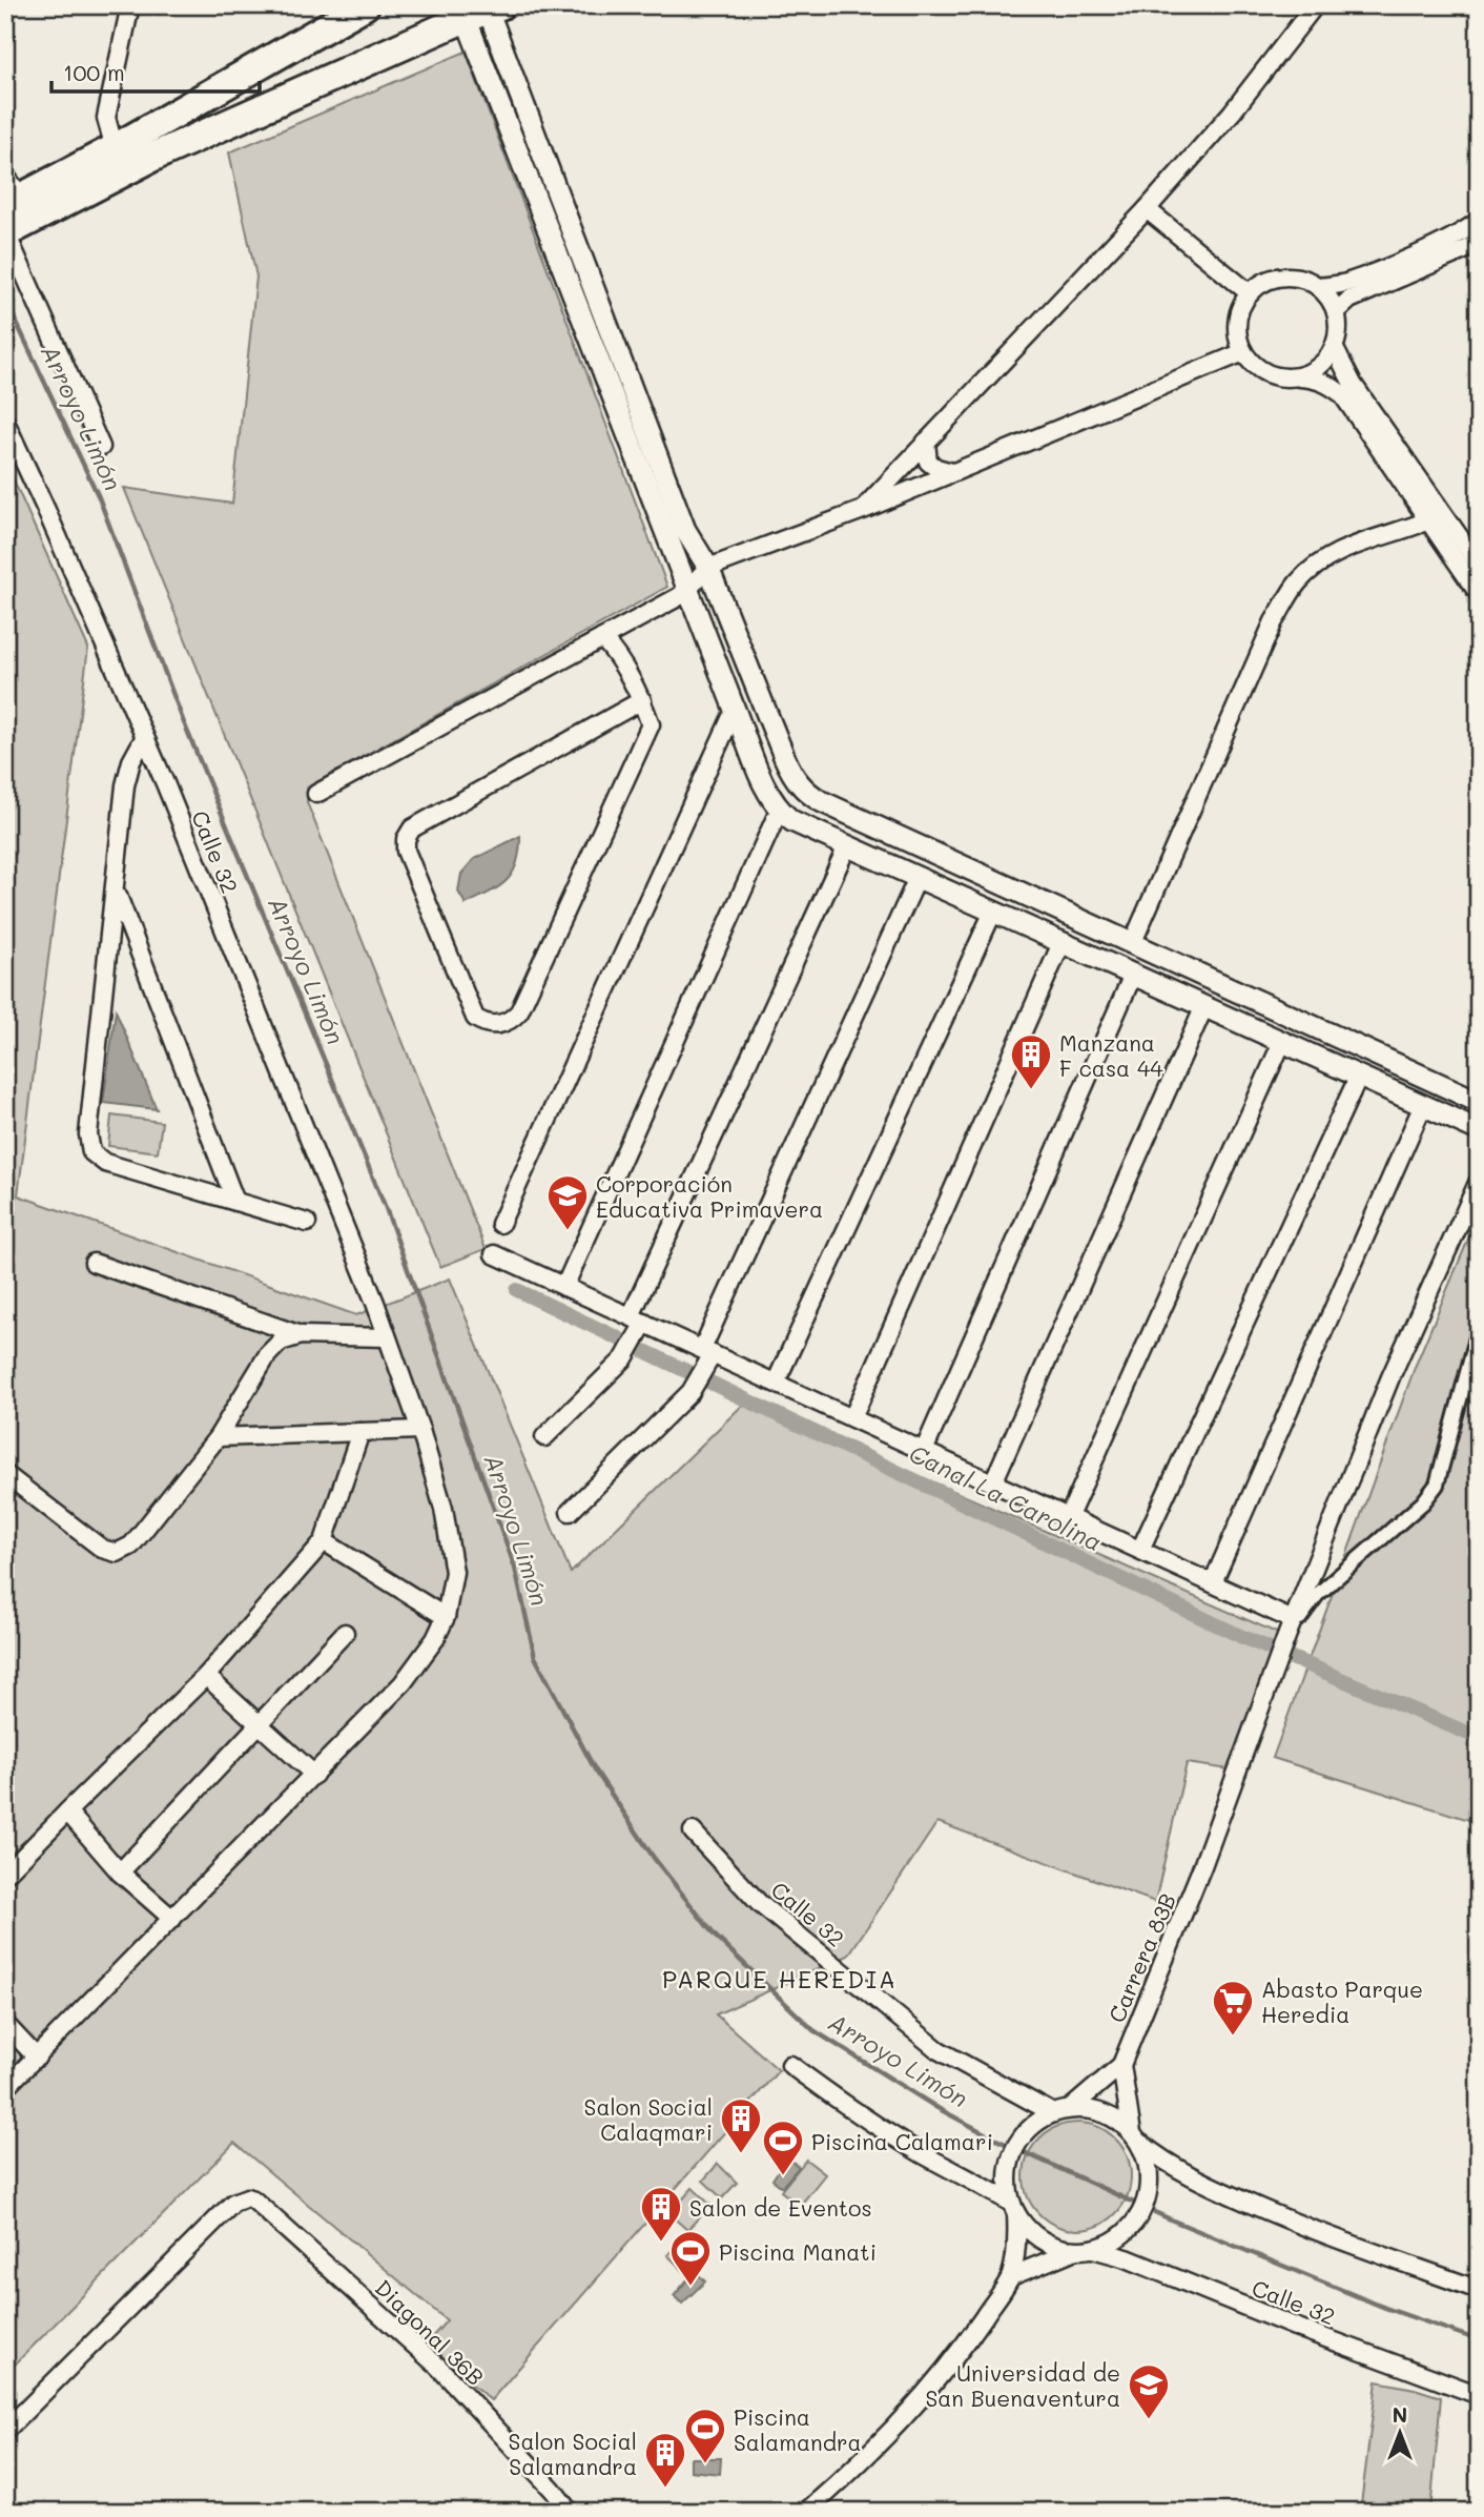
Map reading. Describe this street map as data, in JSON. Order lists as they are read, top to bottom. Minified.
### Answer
{"streets":{"street":["Calle 32","Carrera 83B","Diagonal 36B"]},"districts":["PARQUE HEREDIA"],"water":["Arroyo Limón","Canal La Carolina"],"places":{"building":["Manzana F casa 44","Salon Social Calaqmari","Salon de Eventos","Salon Social Salamandra"],"school or university":["Corporación Educativa Primavera","Universidad de San Buenaventura"],"supermarket":["Abasto Parque Heredia"],"sports":["Piscina Calamari","Piscina Manati","Piscina Salamandra"]},"scale_bar":"100 m","north":"top"}
